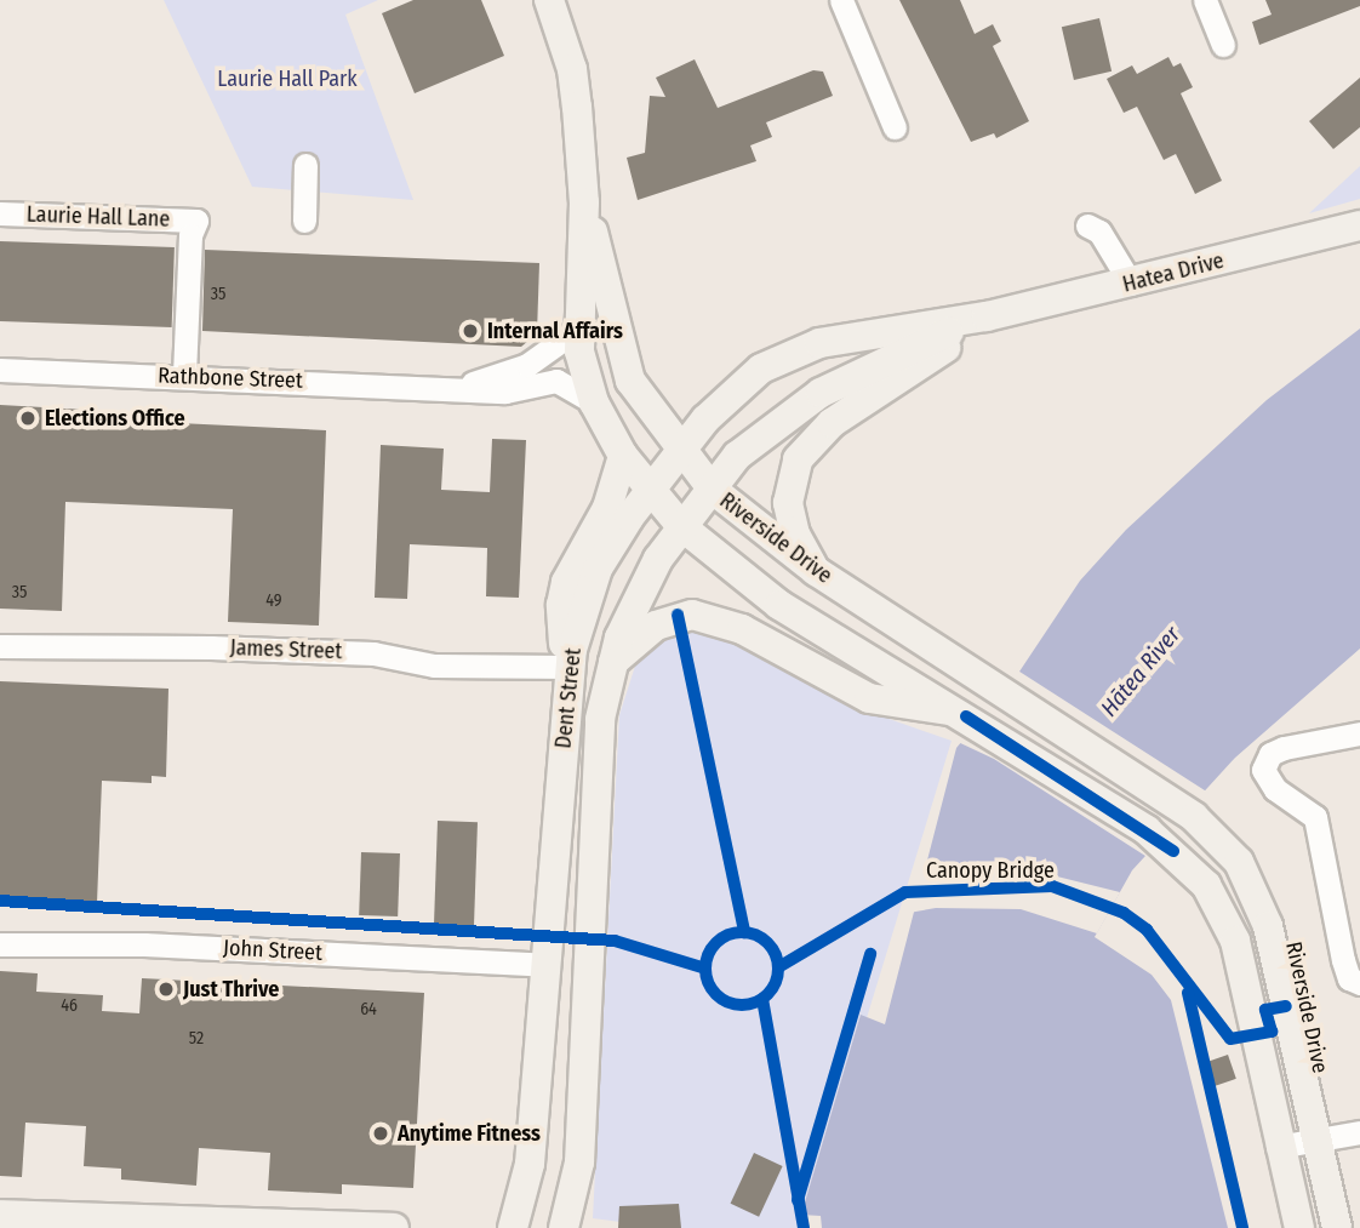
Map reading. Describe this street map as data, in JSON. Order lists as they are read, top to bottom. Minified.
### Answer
{"streets":{"main road":["Hatea Drive","Riverside Drive","Dent Street"],"street":["Laurie Hall Lane","Rathbone Street","James Street","John Street"],"cycle path":["Canopy Bridge"]},"crossings":[["Laurie Hall Lane","Rathbone Street"],["Hatea Drive","Riverside Drive"],["Hatea Drive","Dent Street"],["Riverside Drive","Dent Street"],["James Street","Dent Street"],["Dent Street","John Street"]],"water":["Hātea River"],"parks":["Laurie Hall Park"],"places":["Internal Affairs","Elections Office","Just Thrive","Anytime Fitness"],"house_numbers":["35","35","49","46","64","52"]}
